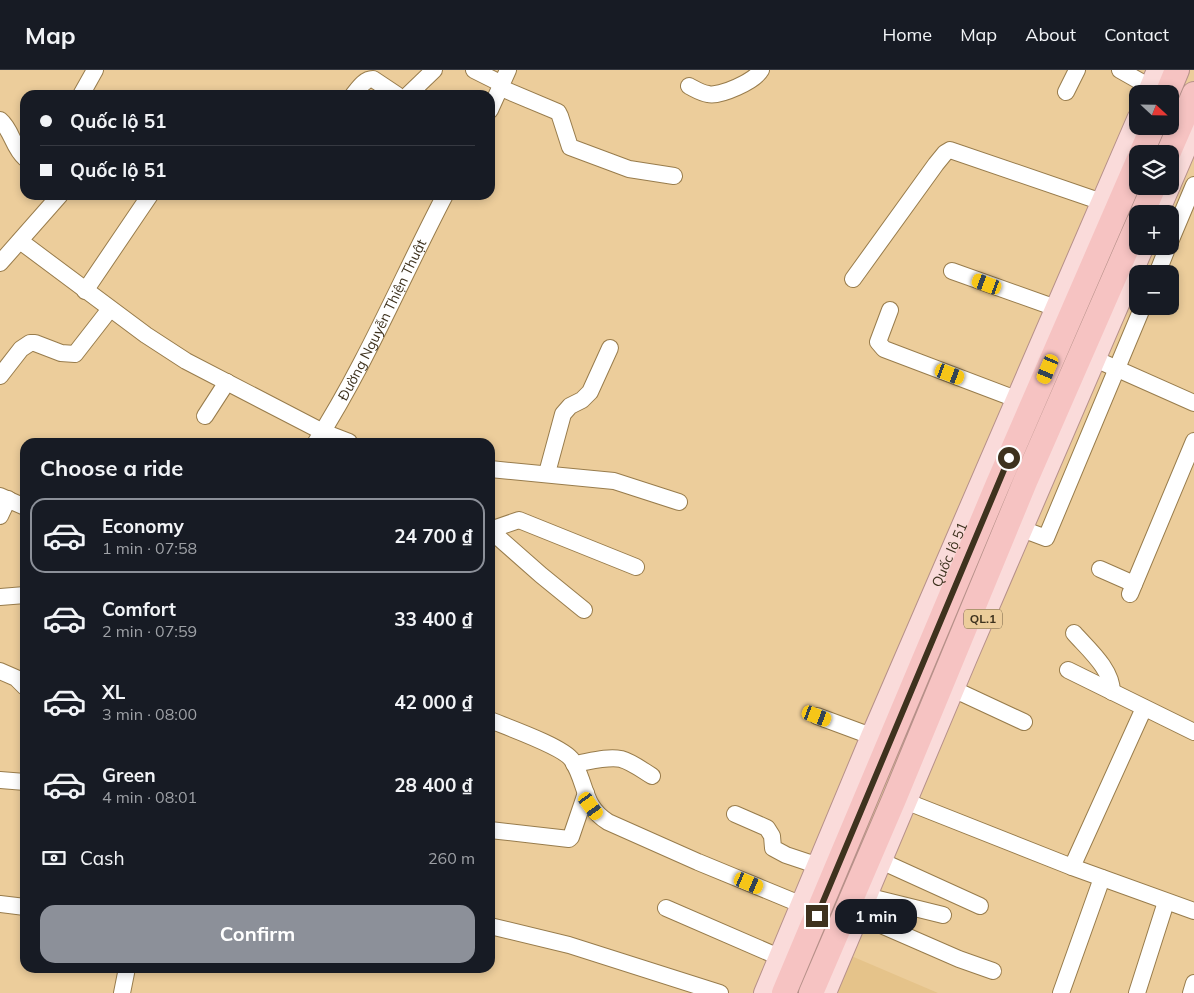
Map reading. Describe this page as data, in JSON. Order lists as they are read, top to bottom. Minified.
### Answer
{"streets":{"highway":["Quốc lộ 51","QL.1"],"street":["Đường Nguyễn Thiện Thuật"]},"north":"right","page":{"header":"Map","nav":["Home","Map","About","Contact"],"map_buttons":["+","−"],"banner":["Quốc lộ 51","Quốc lộ 51"],"heading":"Choose a ride","list":[{"name":"Economy","note":"1 min · 07:58","value":"24 700 ₫"},{"name":"Comfort","note":"2 min · 07:59","value":"33 400 ₫"},{"name":"XL","note":"3 min · 08:00","value":"42 000 ₫"},{"name":"Green","note":"4 min · 08:01","value":"28 400 ₫"}],"pay":["Cash","260 m"],"buttons":"Confirm","bubble":"1 min"}}
